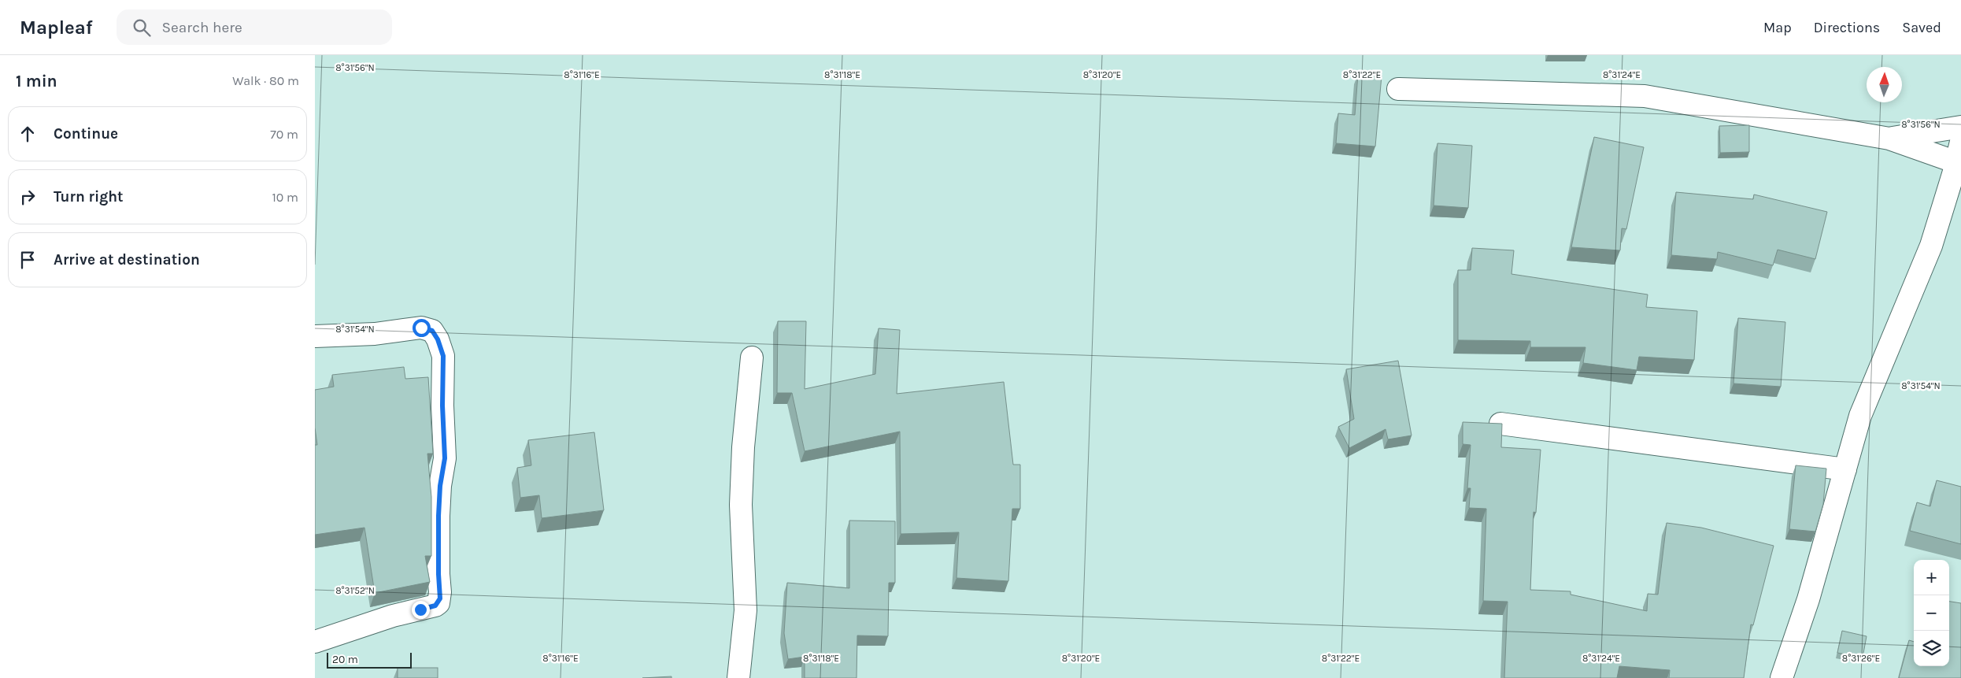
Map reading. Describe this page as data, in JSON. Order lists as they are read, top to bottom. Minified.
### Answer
{"scale_bar":"20 m","north":"top","page":{"header":"Mapleaf","search":"Search here","nav":["Map","Directions","Saved"],"heading":["1 min","Walk · 80 m"],"list":[["Continue","70 m"],["Turn right","10 m"],"Arrive at destination"],"map_buttons":["+","−"],"scale":"20 m"},"coordinates":["8°31'56\"N","8°31'16\"E","8°31'18\"E","8°31'20\"E","8°31'22\"E","8°31'24\"E","8°31'54\"N","8°31'52\"N","8°31'26\"E"]}
